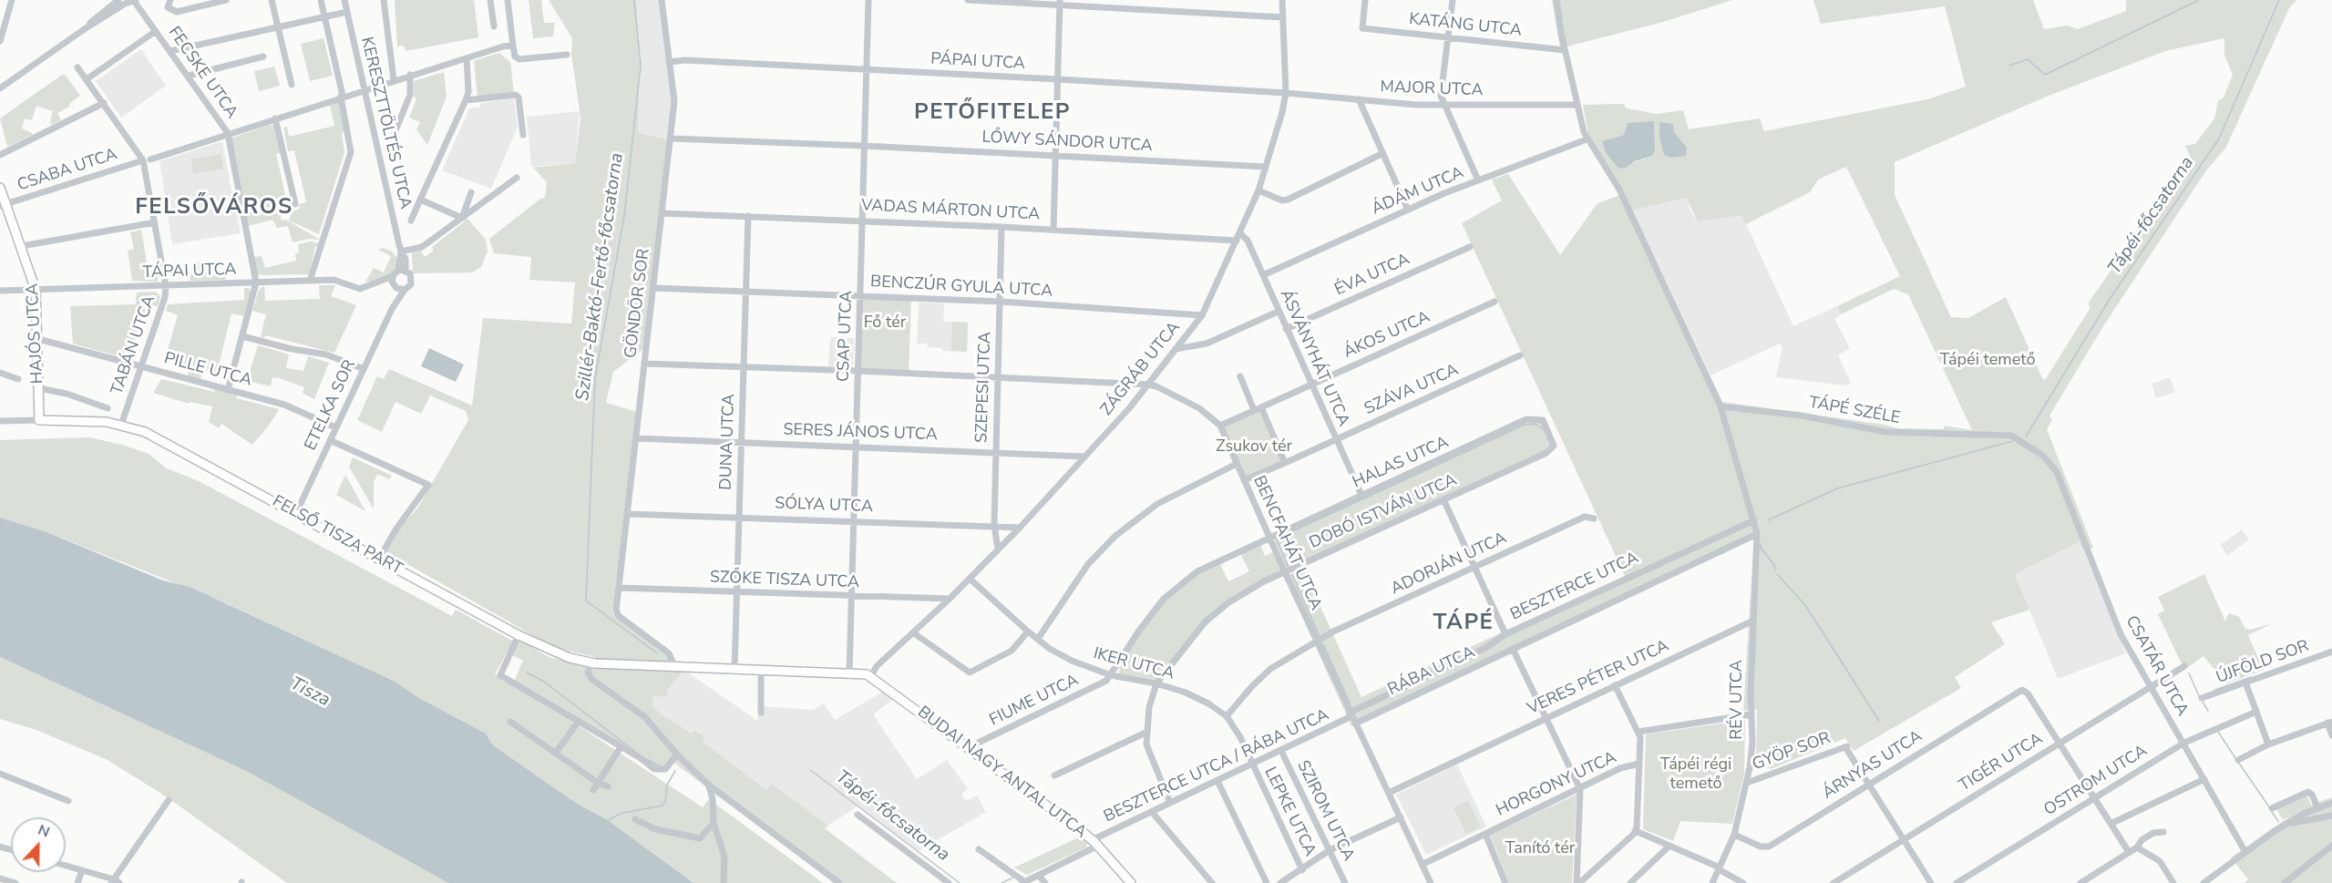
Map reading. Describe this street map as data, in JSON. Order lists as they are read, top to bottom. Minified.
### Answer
{"streets":{"main road":["HAJÓS UTCA","FELSŐ TISZA PART","BUDAI NAGY ANTAL UTCA"],"street":["KATÁNG UTCA","PÁPAI UTCA","FECSKE UTCA","MAJOR UTCA","KERESZTTÖLTÉS UTCA","LŐWY SÁNDOR UTCA","CSABA UTCA","ÁDÁM UTCA","VADAS MÁRTON UTCA","TÁPAI UTCA","ÉVA UTCA","BENCZÚR GYULA UTCA","GÖNDÖR SOR","ÁKOS UTCA","CSAP UTCA","TABÁN UTCA","ÁSVÁNYHÁT UTCA","ZÁGRÁB UTCA","PILLE UTCA","SZEPESI UTCA","SZÁVA UTCA","ETELKA SOR","TÁPÉ SZÉLE","SERES JÁNOS UTCA","DUNA UTCA","HALAS UTCA","SÓLYA UTCA","DOBÓ ISTVÁN UTCA","BENCFAHÁT UTCA","ADORJÁN UTCA","SZŐKE TISZA UTCA","BESZTERCE UTCA","ÚJFÖLD SOR","IKER UTCA","CSATÁR UTCA","RÁBA UTCA","VERES PÉTER UTCA","RÉV UTCA","FIUME UTCA","GYÖP SOR","TIGÉR UTCA","ÁRNYAS UTCA","BESZTERCE UTCA / RÁBA UTCA","OSTROM UTCA","HORGONY UTCA","SZIROM UTCA","LEPKE UTCA"]},"crossings":[["KATÁNG UTCA","RÉV UTCA"],["PÁPAI UTCA","MAJOR UTCA"],["PÁPAI UTCA","GÖNDÖR SOR"],["PÁPAI UTCA","CSAP UTCA"],["PÁPAI UTCA","ZÁGRÁB UTCA"],["FECSKE UTCA","CSABA UTCA"],["MAJOR UTCA","ZÁGRÁB UTCA"],["MAJOR UTCA","RÉV UTCA"],["KERESZTTÖLTÉS UTCA","CSABA UTCA"],["KERESZTTÖLTÉS UTCA","TÁPAI UTCA"],["KERESZTTÖLTÉS UTCA","ETELKA SOR"],["LŐWY SÁNDOR UTCA","GÖNDÖR SOR"],["LŐWY SÁNDOR UTCA","CSAP UTCA"],["LŐWY SÁNDOR UTCA","ZÁGRÁB UTCA"],["CSABA UTCA","HAJÓS UTCA"],["CSABA UTCA","TABÁN UTCA"],["ÁDÁM UTCA","ÁSVÁNYHÁT UTCA"],["ÁDÁM UTCA","RÉV UTCA"],["VADAS MÁRTON UTCA","GÖNDÖR SOR"],["VADAS MÁRTON UTCA","CSAP UTCA"],["VADAS MÁRTON UTCA","ZÁGRÁB UTCA"],["VADAS MÁRTON UTCA","SZEPESI UTCA"],["VADAS MÁRTON UTCA","DUNA UTCA"],["TÁPAI UTCA","HAJÓS UTCA"],["TÁPAI UTCA","TABÁN UTCA"],["TÁPAI UTCA","ETELKA SOR"],["ÉVA UTCA","ÁSVÁNYHÁT UTCA"],["BENCZÚR GYULA UTCA","GÖNDÖR SOR"],["BENCZÚR GYULA UTCA","CSAP UTCA"],["BENCZÚR GYULA UTCA","ZÁGRÁB UTCA"],["BENCZÚR GYULA UTCA","SZEPESI UTCA"],["BENCZÚR GYULA UTCA","DUNA UTCA"],["GÖNDÖR SOR","SERES JÁNOS UTCA"],["GÖNDÖR SOR","SÓLYA UTCA"],["GÖNDÖR SOR","FELSŐ TISZA PART"],["GÖNDÖR SOR","SZŐKE TISZA UTCA"],["HAJÓS UTCA","PILLE UTCA"],["HAJÓS UTCA","FELSŐ TISZA PART"],["ÁKOS UTCA","ÁSVÁNYHÁT UTCA"],["CSAP UTCA","SERES JÁNOS UTCA"],["CSAP UTCA","SÓLYA UTCA"],["CSAP UTCA","FELSŐ TISZA PART"],["CSAP UTCA","SZŐKE TISZA UTCA"],["TABÁN UTCA","PILLE UTCA"],["TABÁN UTCA","FELSŐ TISZA PART"],["ÁSVÁNYHÁT UTCA","ZÁGRÁB UTCA"],["ÁSVÁNYHÁT UTCA","SZÁVA UTCA"],["ÁSVÁNYHÁT UTCA","HALAS UTCA"],["ZÁGRÁB UTCA","SZEPESI UTCA"],["ZÁGRÁB UTCA","SERES JÁNOS UTCA"],["ZÁGRÁB UTCA","SÓLYA UTCA"],["ZÁGRÁB UTCA","FELSŐ TISZA PART"],["ZÁGRÁB UTCA","SZŐKE TISZA UTCA"],["ZÁGRÁB UTCA","IKER UTCA"],["ZÁGRÁB UTCA","BUDAI NAGY ANTAL UTCA"],["PILLE UTCA","ETELKA SOR"],["SZEPESI UTCA","SERES JÁNOS UTCA"],["SZEPESI UTCA","SÓLYA UTCA"],["ETELKA SOR","FELSŐ TISZA PART"],["TÁPÉ SZÉLE","CSATÁR UTCA"],["TÁPÉ SZÉLE","RÉV UTCA"],["SERES JÁNOS UTCA","DUNA UTCA"],["DUNA UTCA","SÓLYA UTCA"],["DUNA UTCA","FELSŐ TISZA PART"],["DUNA UTCA","SZŐKE TISZA UTCA"],["HALAS UTCA","DOBÓ ISTVÁN UTCA"],["HALAS UTCA","BENCFAHÁT UTCA"],["HALAS UTCA","IKER UTCA"],["HALAS UTCA","FIUME UTCA"],["DOBÓ ISTVÁN UTCA","BENCFAHÁT UTCA"],["DOBÓ ISTVÁN UTCA","IKER UTCA"],["DOBÓ ISTVÁN UTCA","BESZTERCE UTCA / RÁBA UTCA"],["FELSŐ TISZA PART","BUDAI NAGY ANTAL UTCA"],["BENCFAHÁT UTCA","ADORJÁN UTCA"],["BENCFAHÁT UTCA","BESZTERCE UTCA"],["BENCFAHÁT UTCA","RÁBA UTCA"],["BENCFAHÁT UTCA","VERES PÉTER UTCA"],["BENCFAHÁT UTCA","BESZTERCE UTCA / RÁBA UTCA"],["BENCFAHÁT UTCA","HORGONY UTCA"],["ADORJÁN UTCA","IKER UTCA"],["BESZTERCE UTCA","RÁBA UTCA"],["BESZTERCE UTCA","RÉV UTCA"],["BESZTERCE UTCA","BESZTERCE UTCA / RÁBA UTCA"],["IKER UTCA","FIUME UTCA"],["IKER UTCA","BESZTERCE UTCA / RÁBA UTCA"],["IKER UTCA","LEPKE UTCA"],["CSATÁR UTCA","TIGÉR UTCA"],["CSATÁR UTCA","OSTROM UTCA"],["RÁBA UTCA","RÉV UTCA"],["RÁBA UTCA","BESZTERCE UTCA / RÁBA UTCA"],["VERES PÉTER UTCA","RÉV UTCA"],["RÉV UTCA","GYÖP SOR"],["RÉV UTCA","ÁRNYAS UTCA"],["FIUME UTCA","BUDAI NAGY ANTAL UTCA"],["GYÖP SOR","ÁRNYAS UTCA"],["TIGÉR UTCA","ÁRNYAS UTCA"],["BESZTERCE UTCA / RÁBA UTCA","BUDAI NAGY ANTAL UTCA"],["BESZTERCE UTCA / RÁBA UTCA","SZIROM UTCA"],["BESZTERCE UTCA / RÁBA UTCA","LEPKE UTCA"]],"districts":["PETŐFITELEP","FELSŐVÁROS","TÁPÉ"],"water":["Tápéi-főcsatorna","Szillér-Baktó-Fertő-főcsatorna","Tisza"],"parks":["Fő tér","Tápéi temető","Zsukov tér","Tápéi régi temető","Tanító tér"],"north":"top"}
